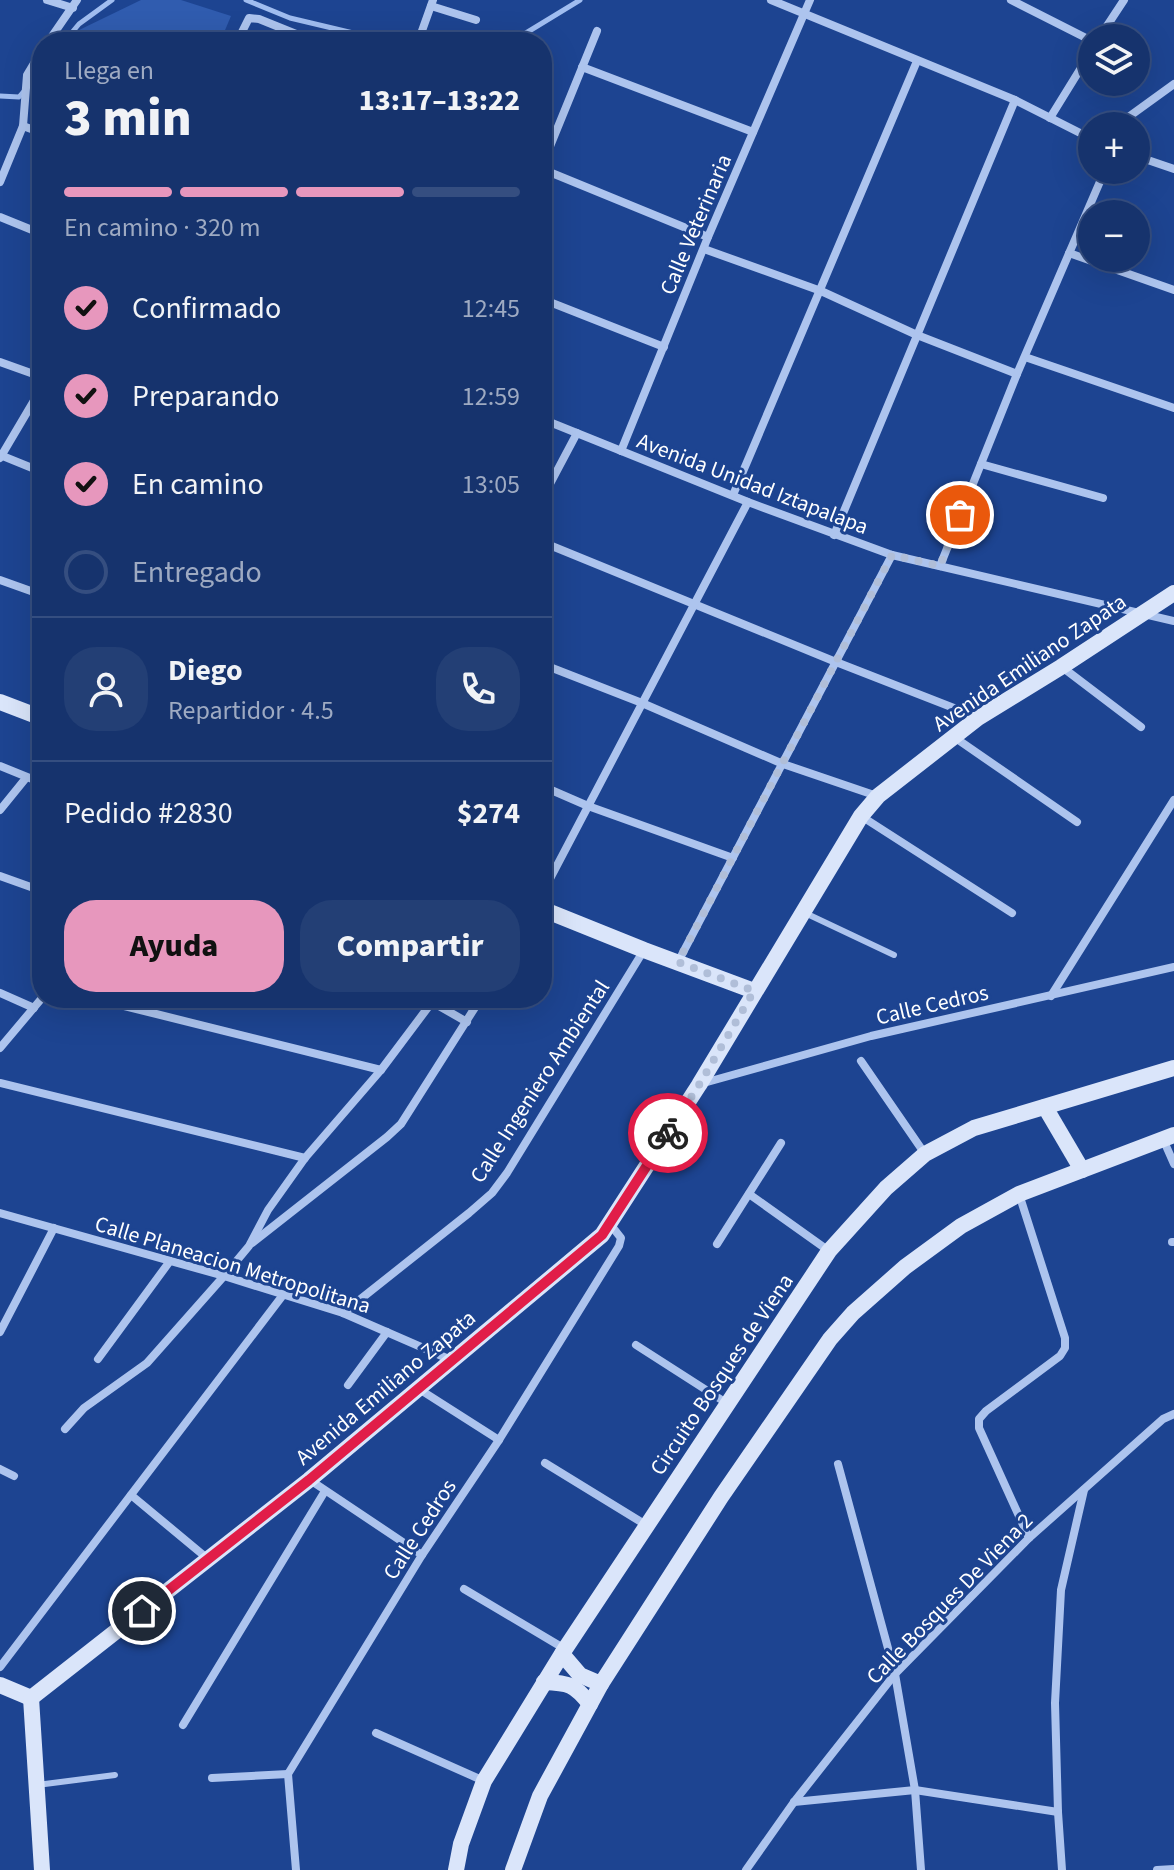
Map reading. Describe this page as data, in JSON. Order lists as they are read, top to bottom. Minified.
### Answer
{"streets":{"main road":["Avenida Emiliano Zapata","Circuito Bosques de Viena"],"street":["Calle Veterinaria","Avenida Unidad Iztapalapa","Calle Cedros","Calle Ingeniero Ambiental","Calle Planeacion Metropolitana","Calle Bosques De Viena 2"]},"crossings":[["Calle Veterinaria","Avenida Unidad Iztapalapa"],["Avenida Unidad Iztapalapa","Avenida Emiliano Zapata"],["Avenida Emiliano Zapata","Calle Cedros"],["Avenida Emiliano Zapata","Calle Planeacion Metropolitana"],["Calle Ingeniero Ambiental","Calle Planeacion Metropolitana"]],"page":{"map_buttons":["+","−"],"heading":["3 min","Llega en","13:17–13:22"],"panel":["Diego","Repartidor · 4.5","Pedido #2830","$274"],"bar":"En camino · 320 m","list":[["Confirmado","12:45"],["Preparando","12:59"],["En camino","13:05"],"Entregado"],"buttons":["Ayuda","Compartir"]}}
